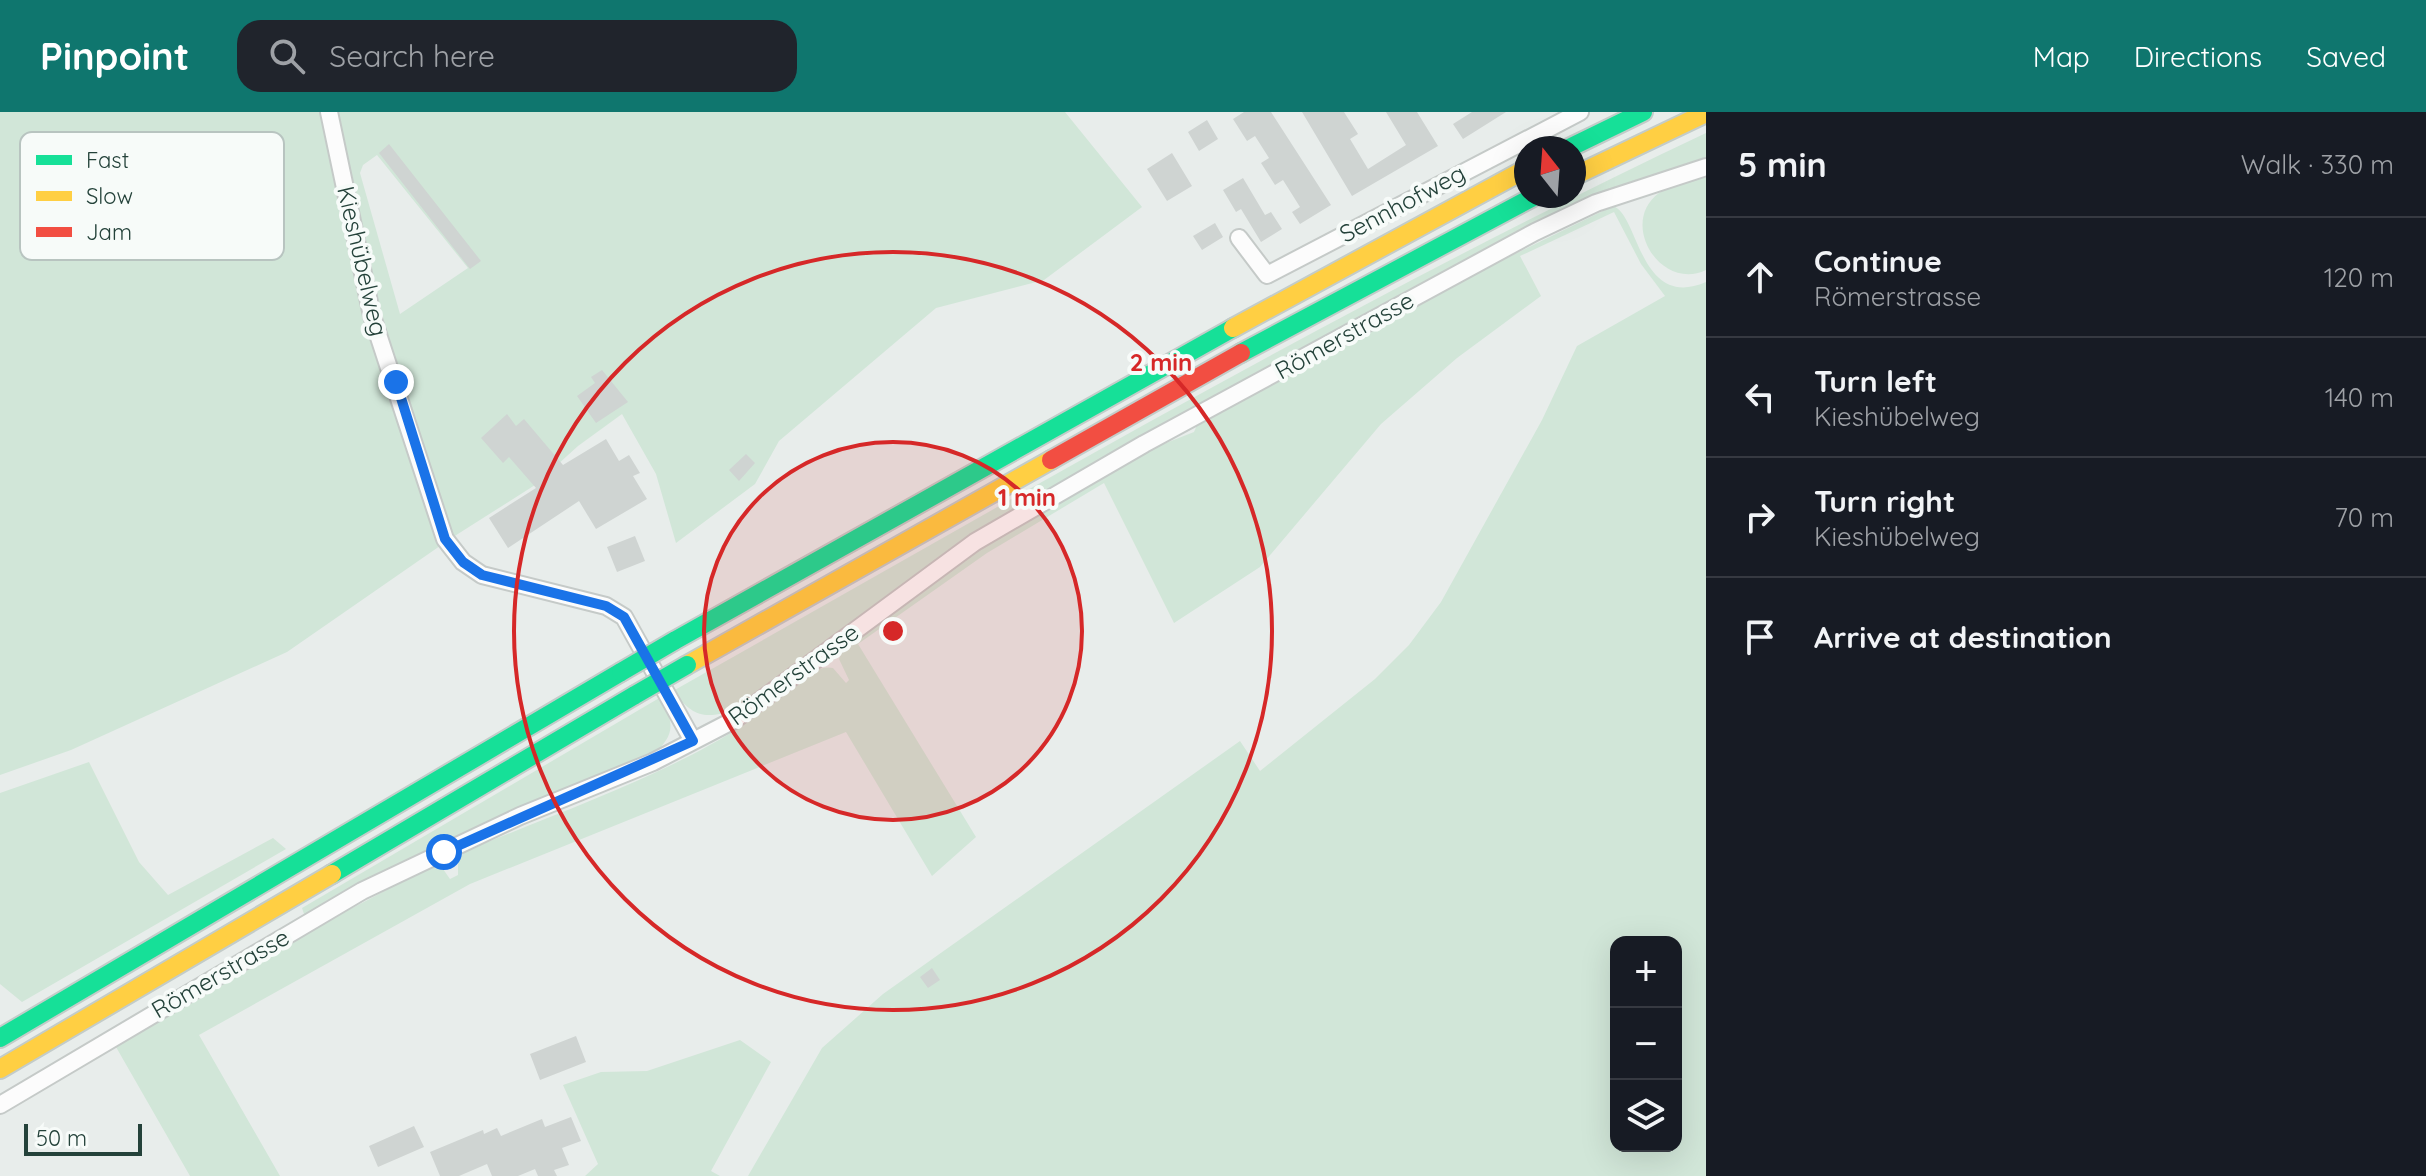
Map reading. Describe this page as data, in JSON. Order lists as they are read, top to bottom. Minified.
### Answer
{"streets":{"street":["Sennhofweg","Kieshübelweg","Römerstrasse"]},"crossings":[["Kieshübelweg","Römerstrasse"]],"legend":["Fast","Slow","Jam"],"scale_bar":"50 m","north":"top","page":{"header":"Pinpoint","search":"Search here","nav":["Map","Directions","Saved"],"heading":["5 min","Walk · 330 m"],"list":[["Continue","Römerstrasse","120 m"],["Turn left","Kieshübelweg","140 m"],["Turn right","Kieshübelweg","70 m"],"Arrive at destination"],"map_buttons":["+","−"],"scale":"50 m"},"rings":["2 min","1 min"]}
